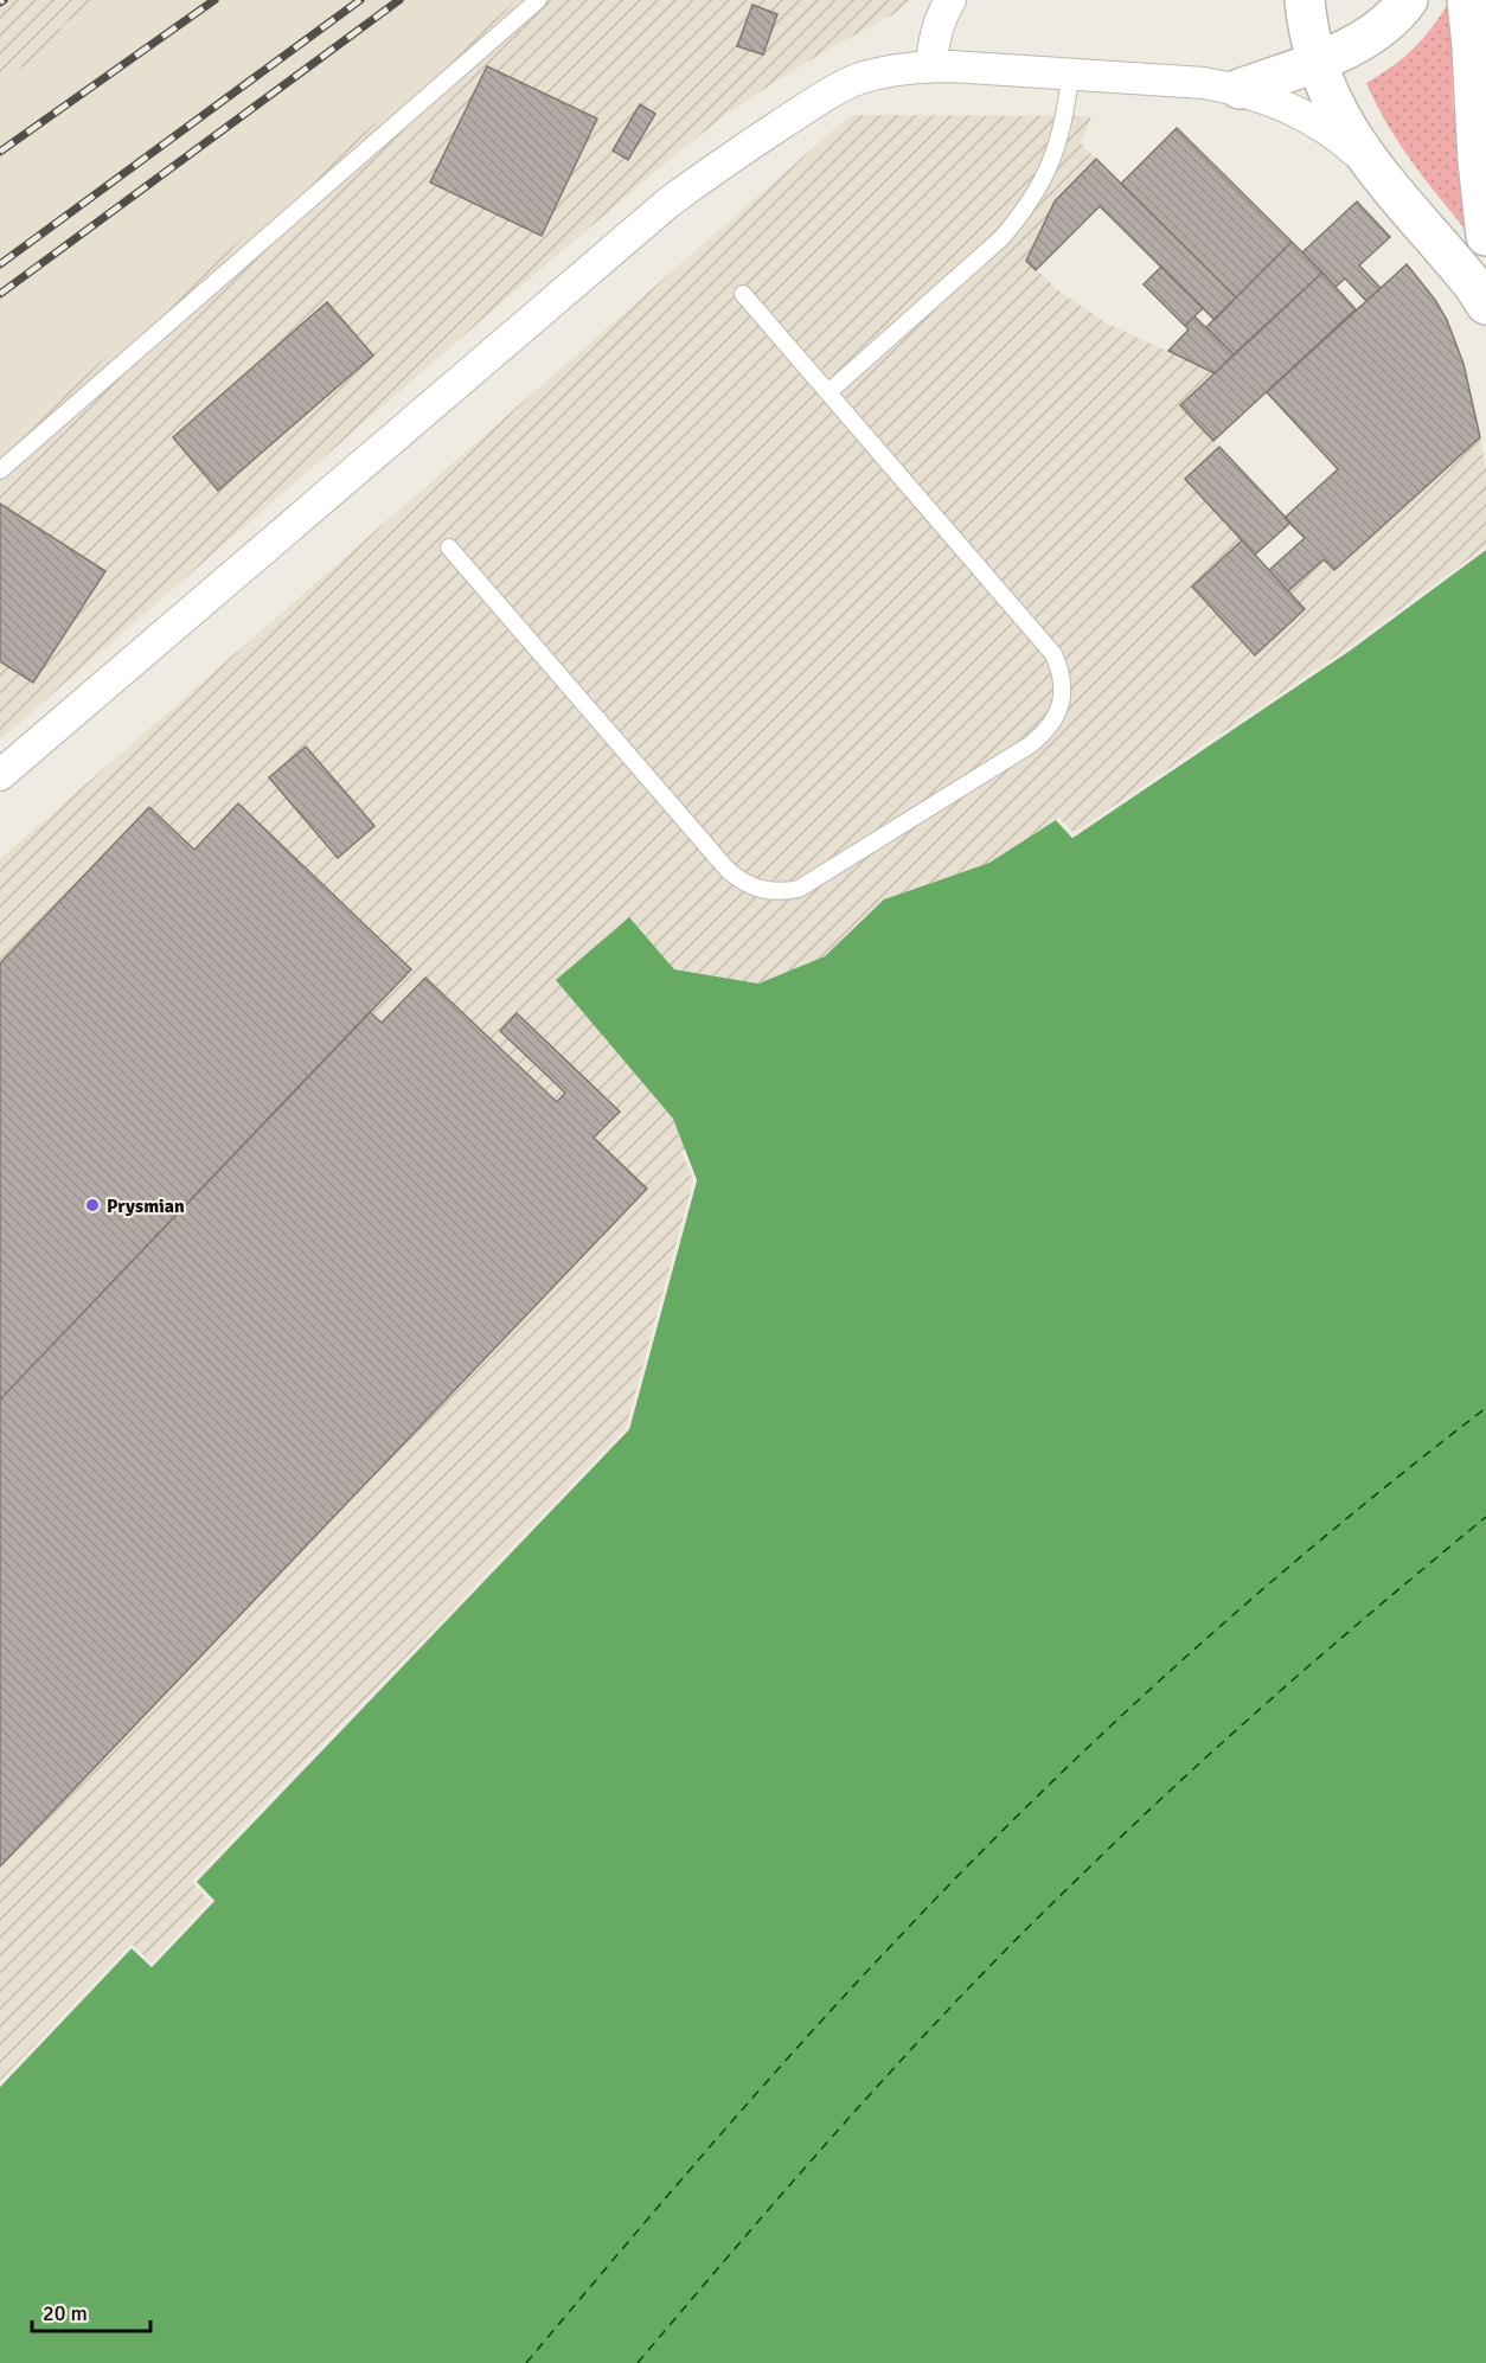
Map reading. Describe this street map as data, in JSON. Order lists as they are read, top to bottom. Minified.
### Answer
{"places":["Prysmian"],"scale_bar":"20 m"}
